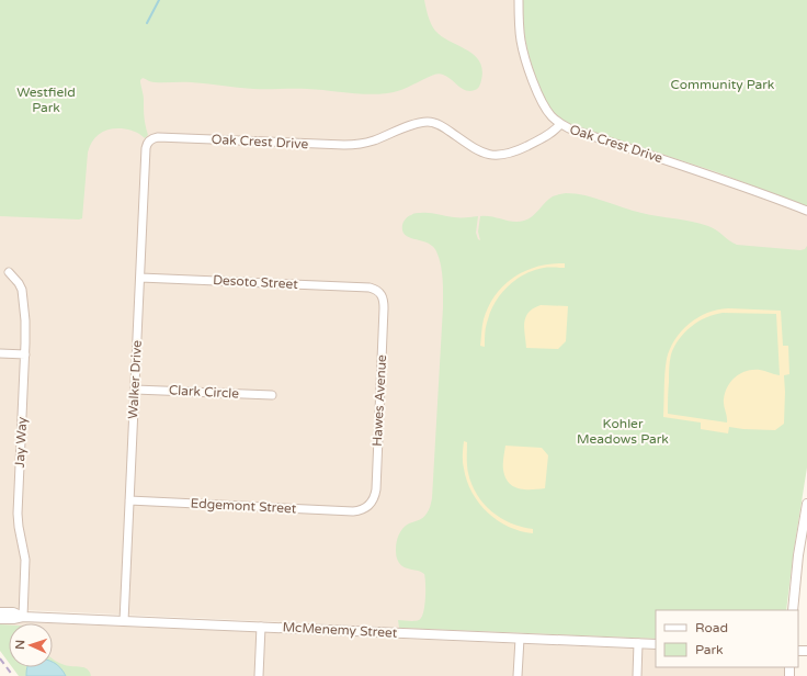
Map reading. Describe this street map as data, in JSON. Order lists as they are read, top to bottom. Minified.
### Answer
{"streets":{"street":["Oak Crest Drive","Desoto Street","Walker Drive","Clark Circle","Hawes Avenue","Jay Way","Edgemont Street","McMenemy Street"]},"crossings":[["Oak Crest Drive","Walker Drive"],["Desoto Street","Walker Drive"],["Desoto Street","Hawes Avenue"],["Walker Drive","Clark Circle"],["Walker Drive","Edgemont Street"],["Walker Drive","McMenemy Street"],["Hawes Avenue","Edgemont Street"],["Jay Way","McMenemy Street"]],"parks":["Community Park","Westfield Park","Kohler Meadows Park"],"legend":["Road","Park"],"north":"left"}
